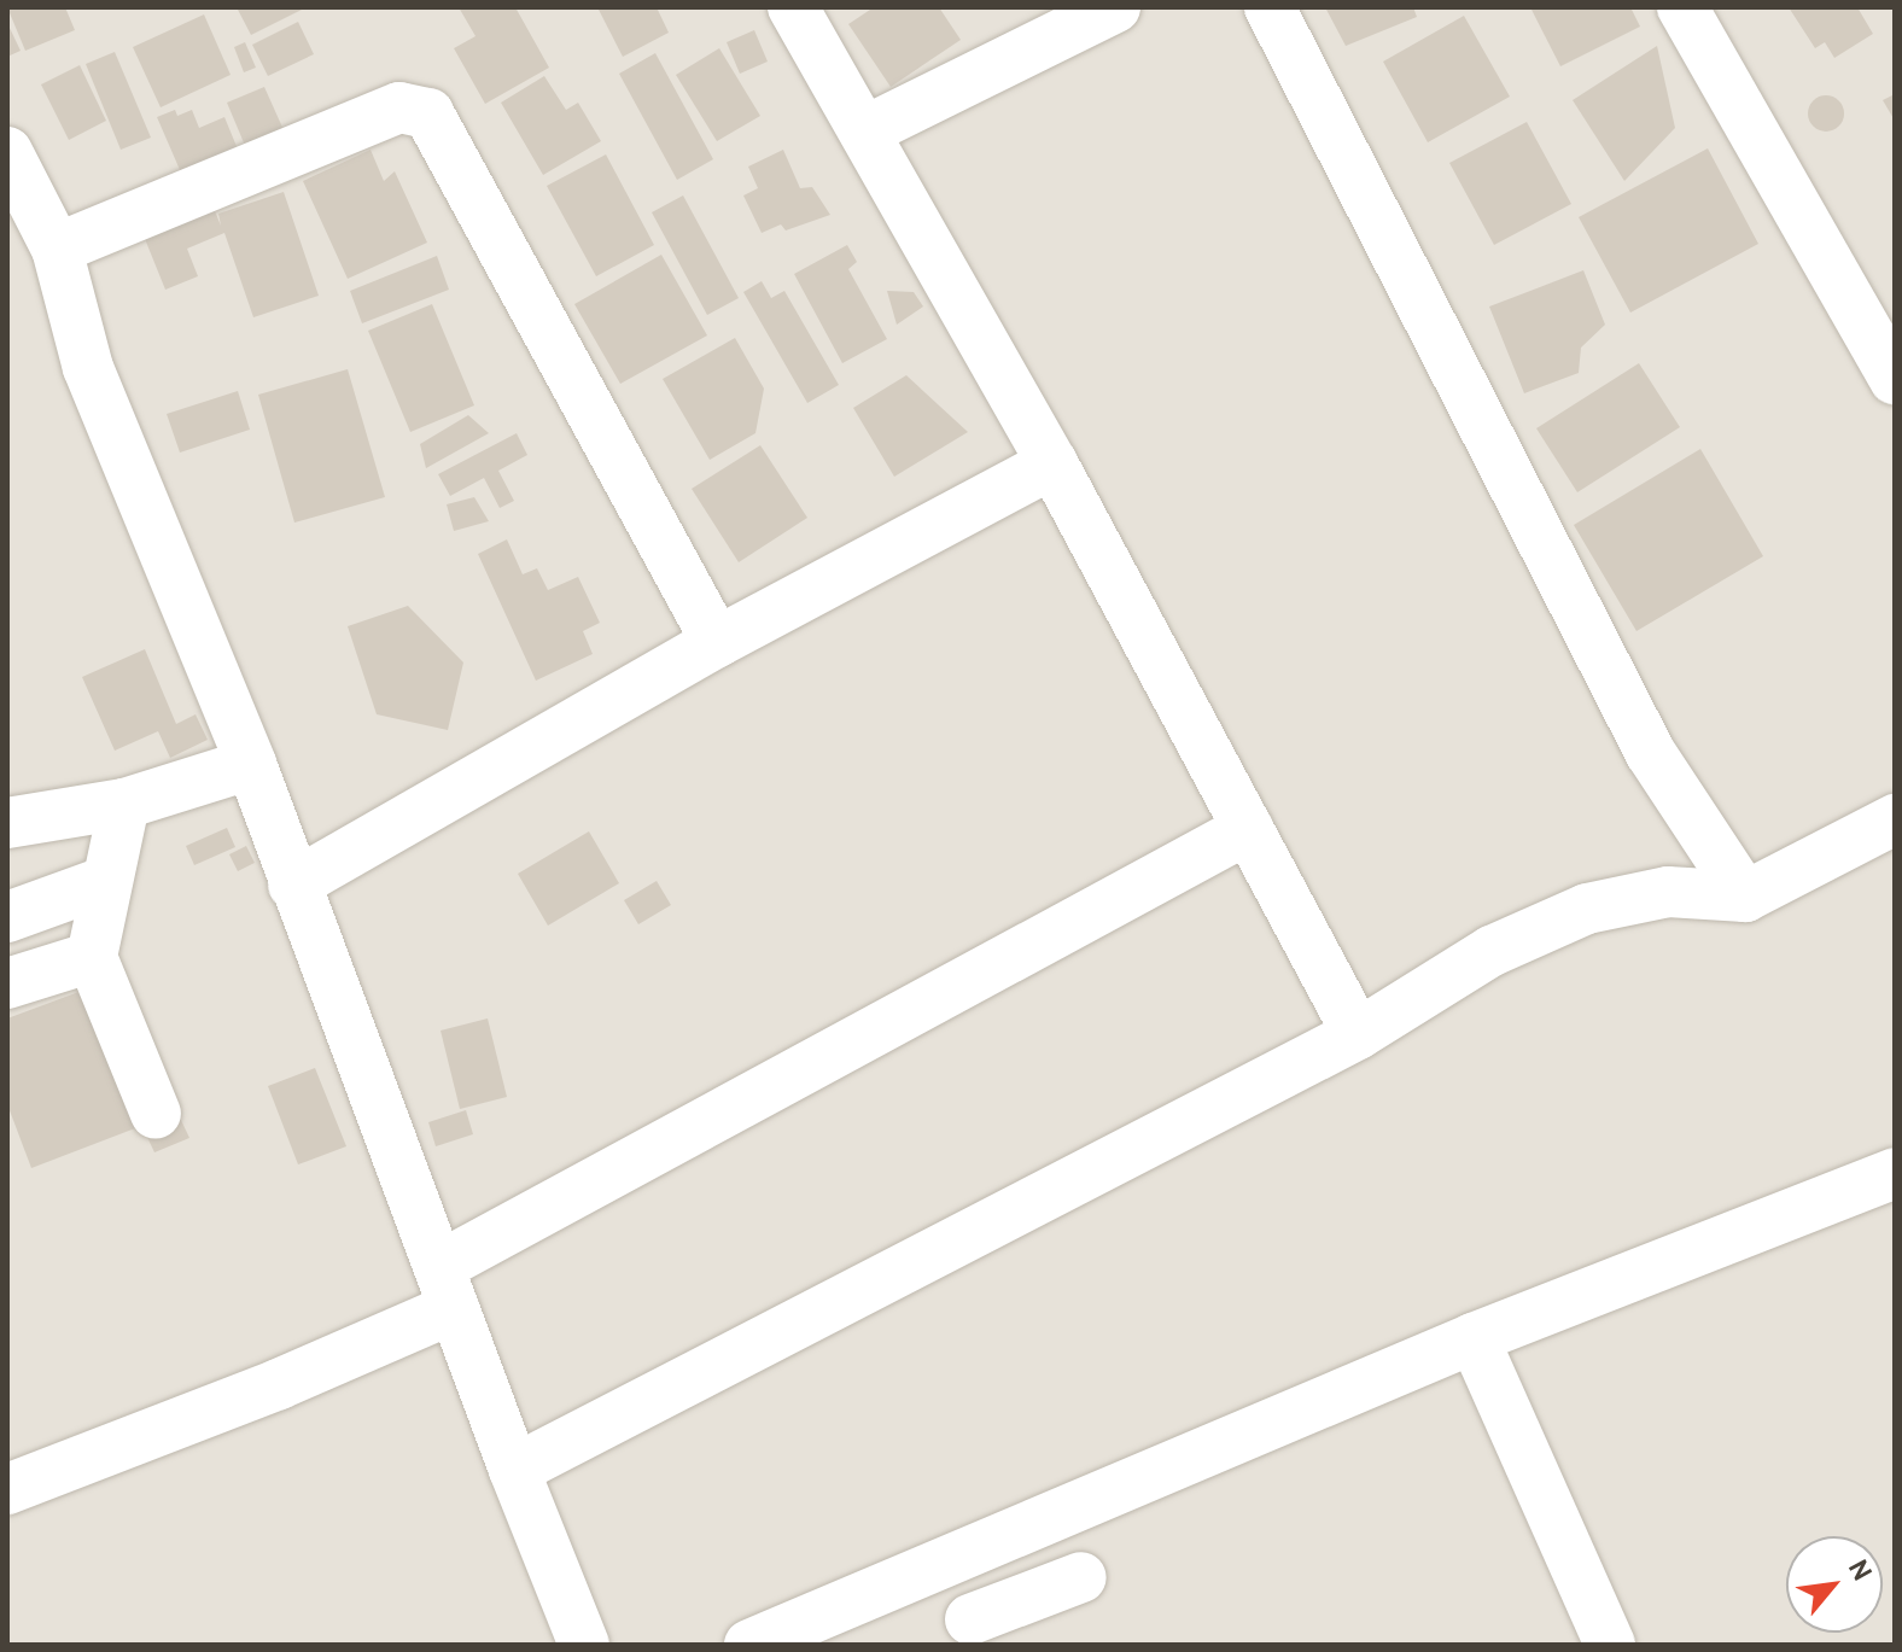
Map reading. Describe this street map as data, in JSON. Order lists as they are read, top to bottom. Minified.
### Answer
{"north":"top right"}
